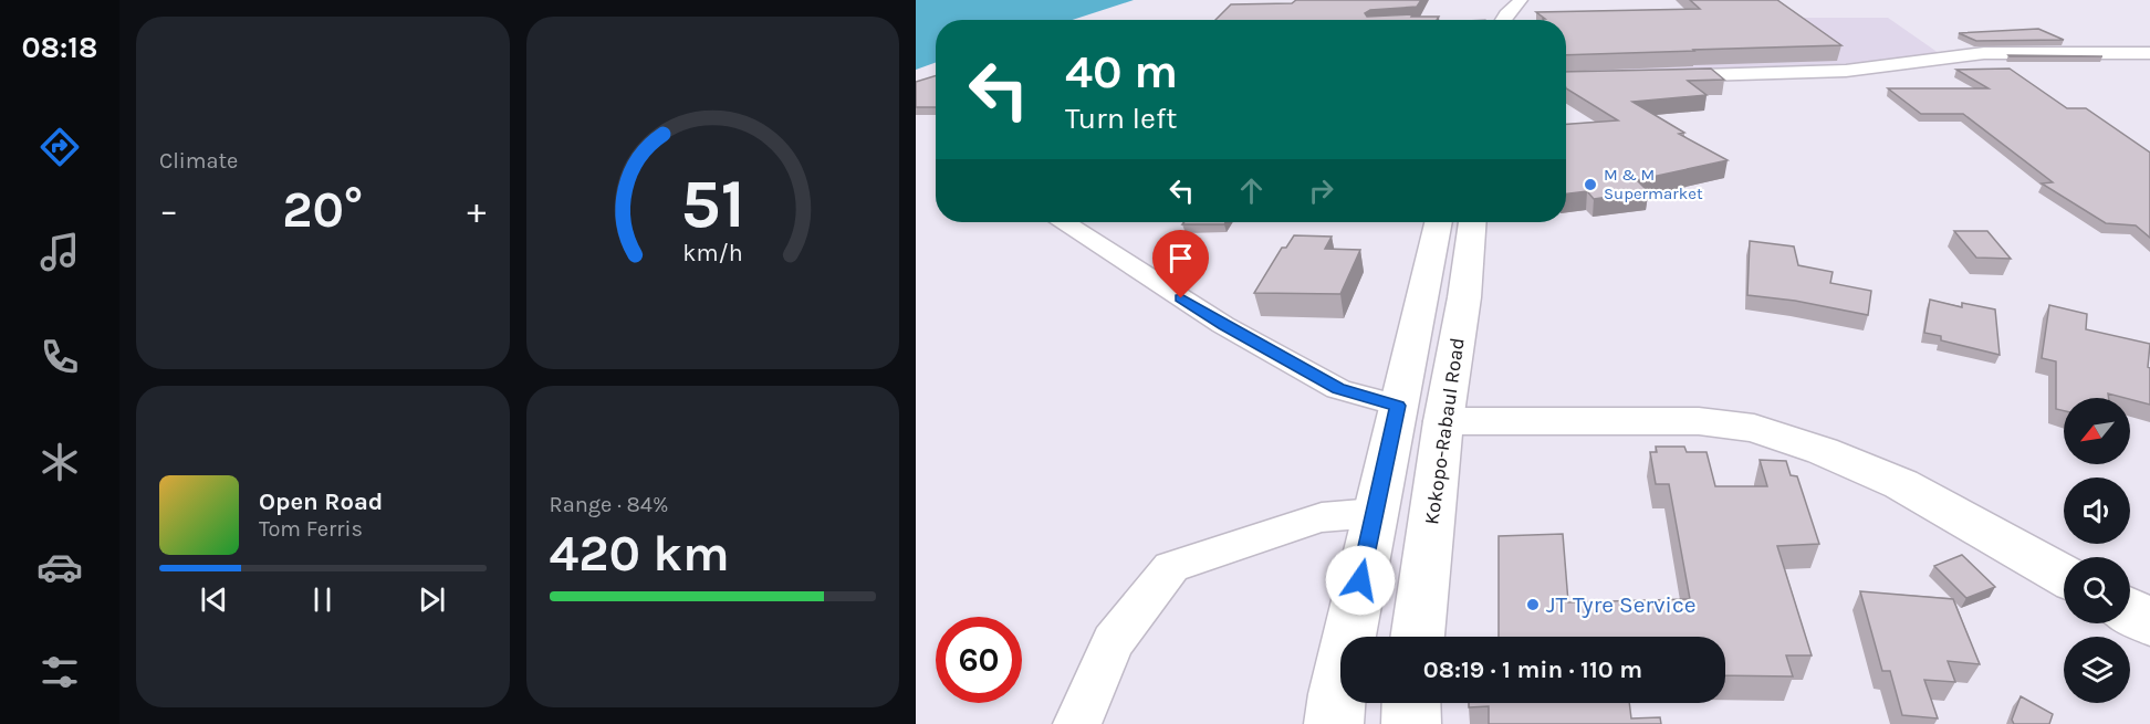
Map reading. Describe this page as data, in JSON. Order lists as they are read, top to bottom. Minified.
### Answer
{"streets":{"main road":["Kokopo-Rabaul Road"]},"places":["M & M Supermarket","JT Tyre Service"],"north":"bottom left","page":{"tabs":"08:18","tile":["Climate",["Range · 84%","420 km"]],"turn":["40 m","Turn left"],"heat":["−","20°","+"],"song":["Open Road","Tom Ferris"],"limit":"60","trip":"08:19 · 1 min · 110 m","gauge":["51","km/h"]}}
